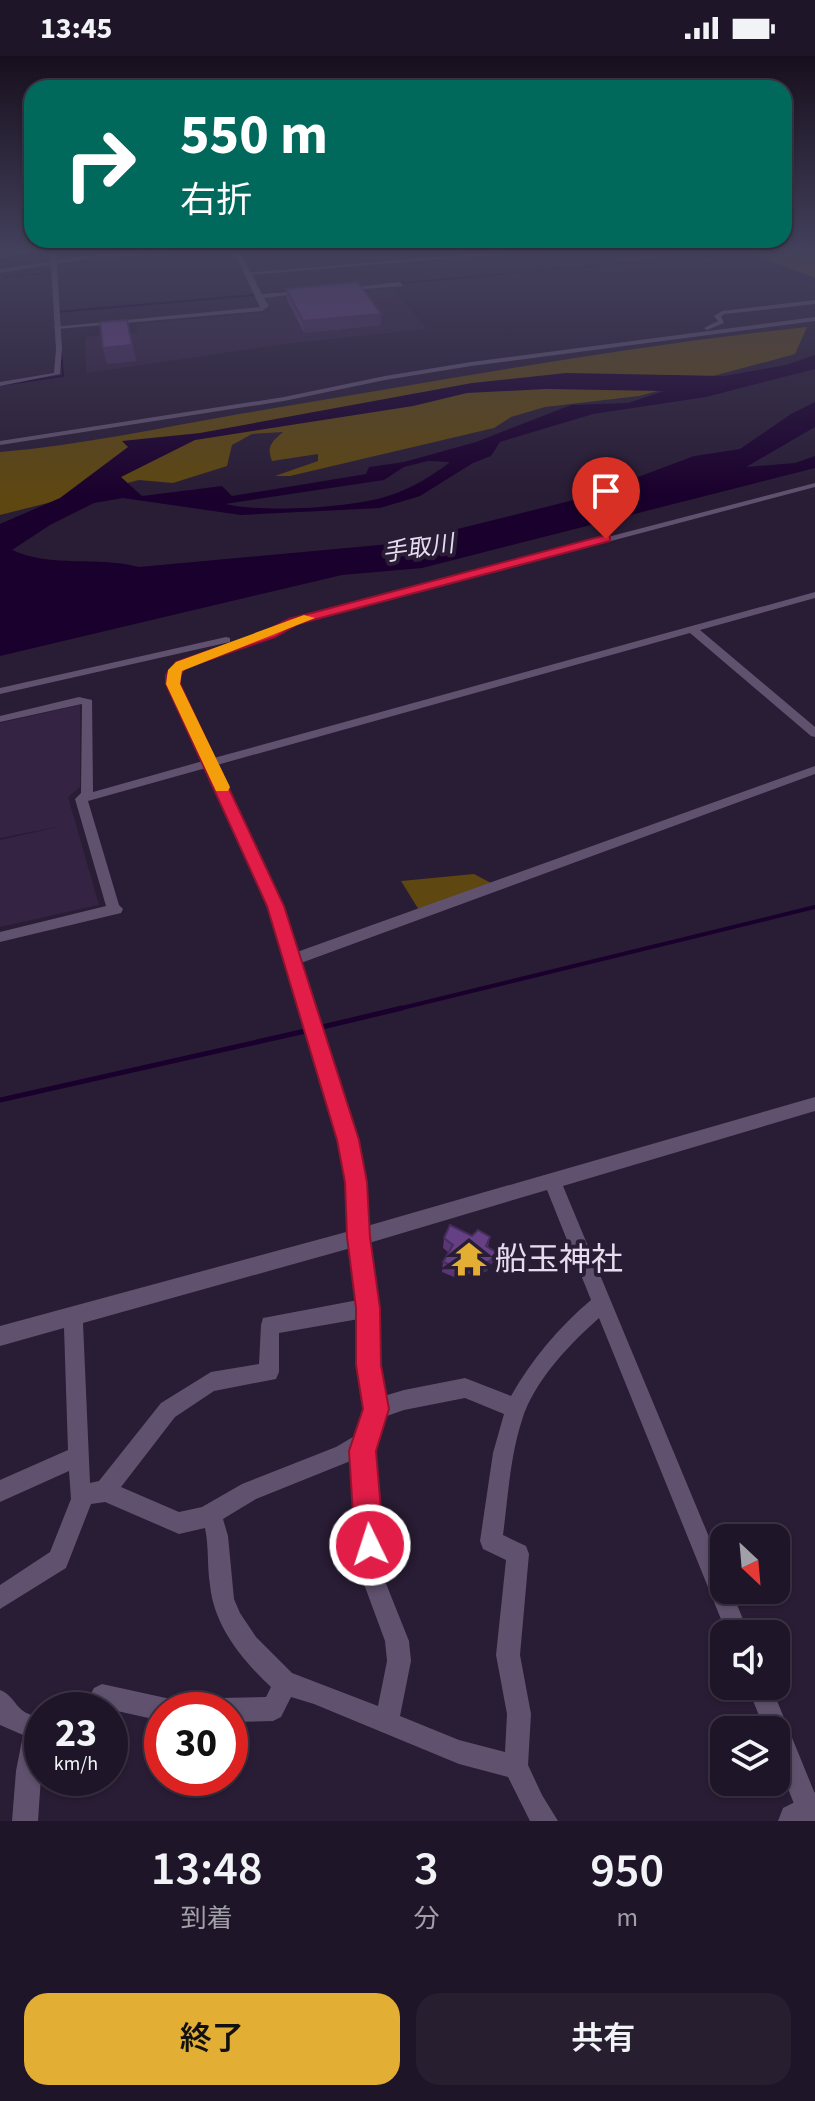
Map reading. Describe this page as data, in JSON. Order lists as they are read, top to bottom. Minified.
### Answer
{"water":["手取川"],"places":{"temple":["船玉神社"]},"north":"bottom right","page":{"status":"13:45","turn":["550 m","右折"],"speed":"23 km/h","limit":"30","eta":["13:48","到着","3","分","950","m"],"buttons":["終了","共有"]}}
